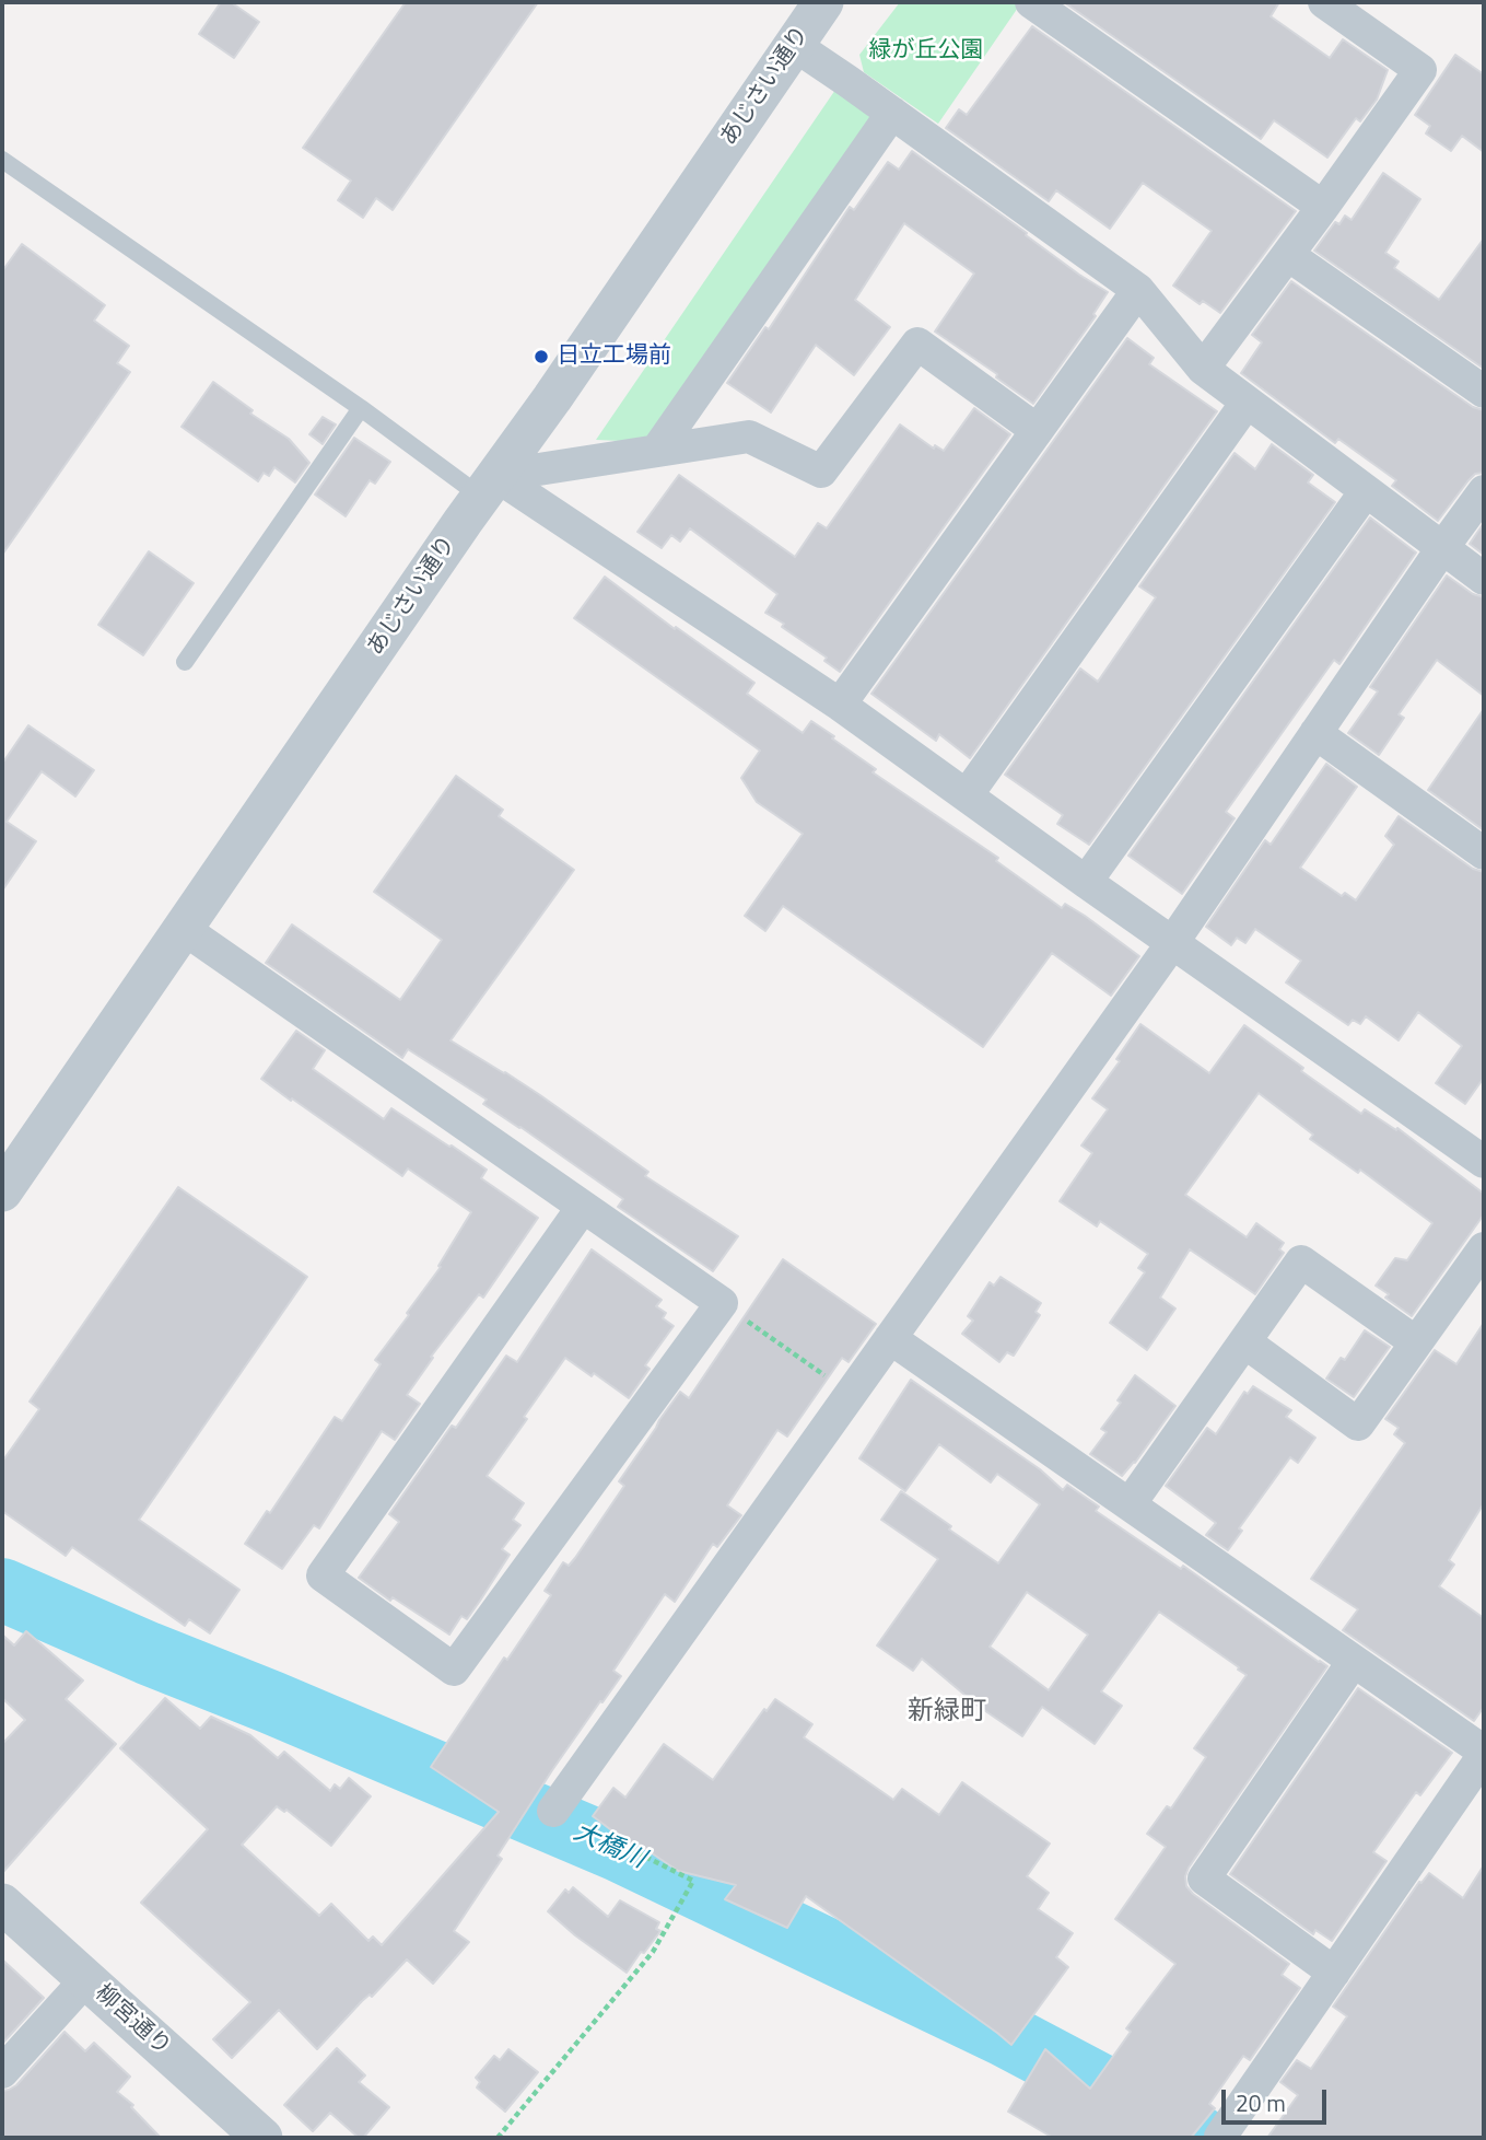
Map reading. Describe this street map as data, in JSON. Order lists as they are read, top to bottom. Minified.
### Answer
{"streets":{"street":["あじさい通り","柳宮通り"]},"districts":["新緑町"],"water":["大橋川"],"parks":["緑が丘公園"],"places":["日立工場前"],"scale_bar":"20 m"}
